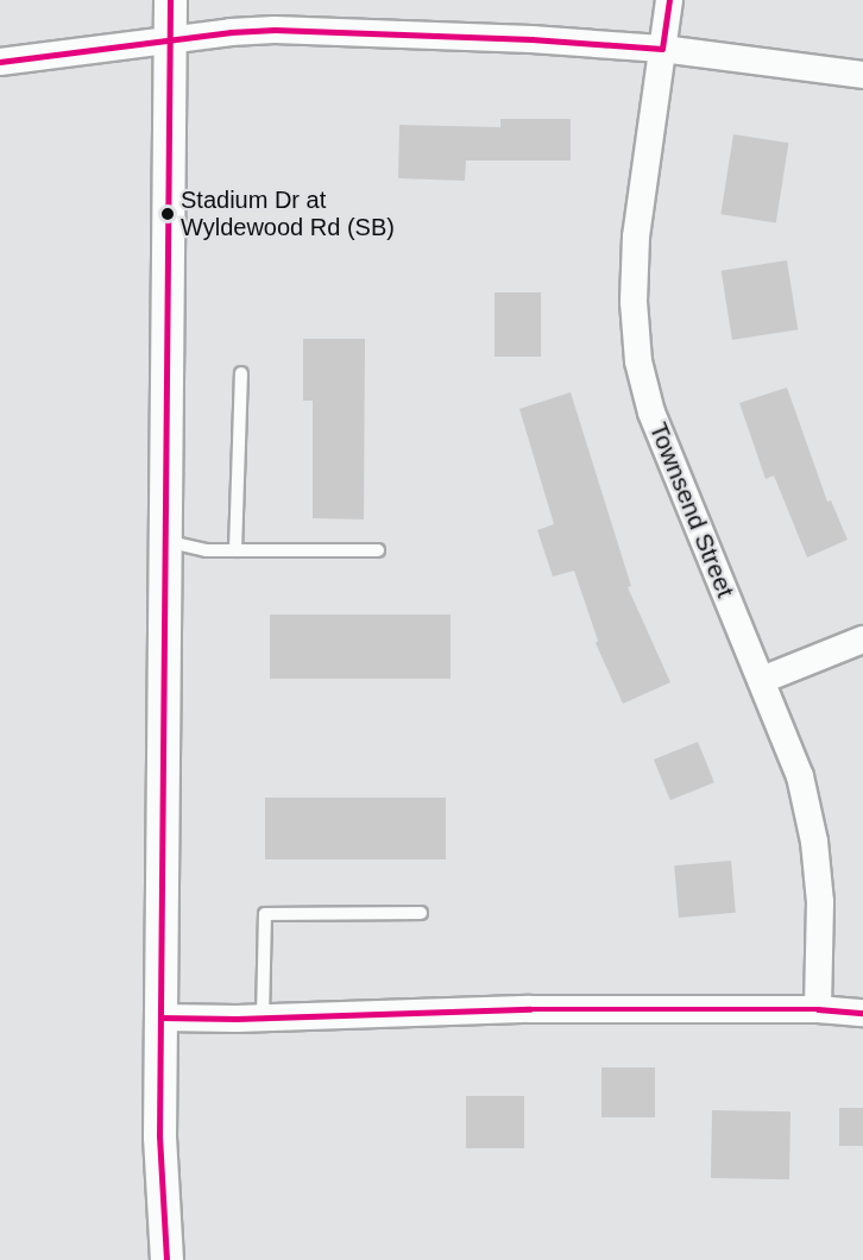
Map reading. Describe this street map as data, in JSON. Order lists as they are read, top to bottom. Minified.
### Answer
{"streets":{"street":["Townsend Street"]},"places":["Stadium Dr at Wyldewood Rd (SB)"]}
